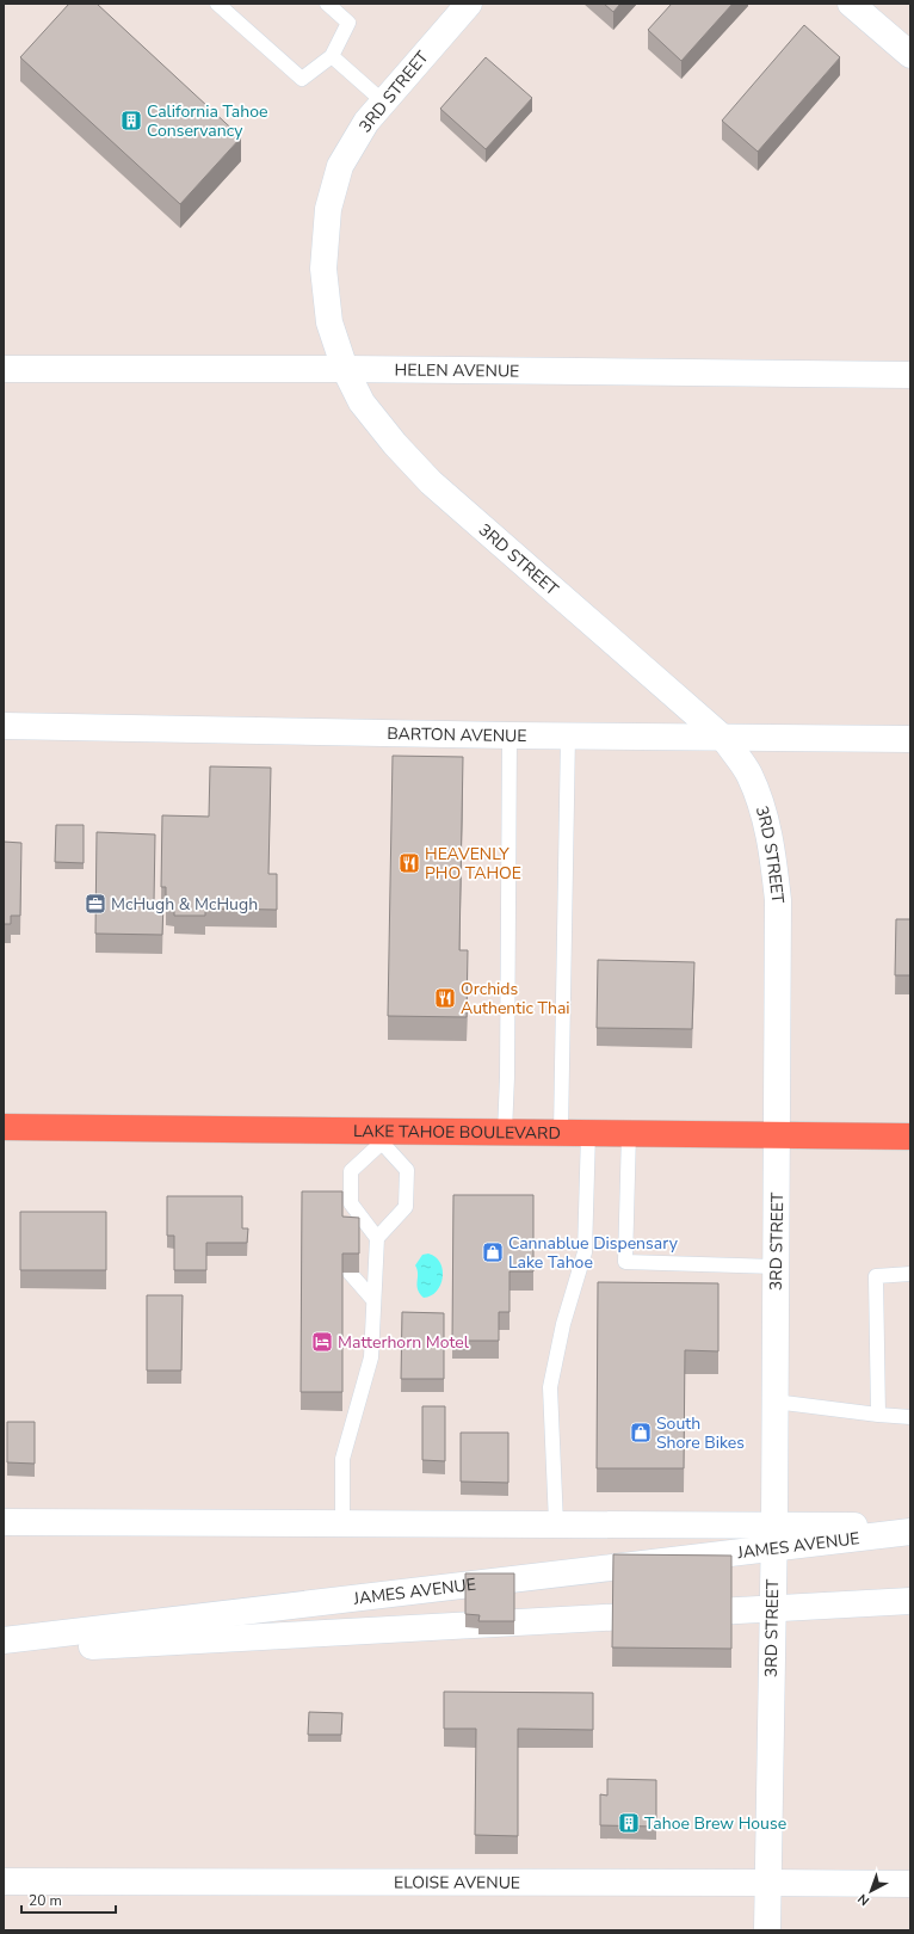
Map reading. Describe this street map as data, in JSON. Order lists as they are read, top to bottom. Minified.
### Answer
{"streets":{"highway":["LAKE TAHOE BOULEVARD"],"street":["3RD STREET","HELEN AVENUE","BARTON AVENUE","JAMES AVENUE","ELOISE AVENUE"]},"crossings":[["3RD STREET","HELEN AVENUE"],["3RD STREET","BARTON AVENUE"],["3RD STREET","LAKE TAHOE BOULEVARD"],["3RD STREET","JAMES AVENUE"],["3RD STREET","ELOISE AVENUE"]],"places":{"building":["California Tahoe Conservancy","Tahoe Brew House"],"restaurant":["HEAVENLY PHO TAHOE","Orchids Authentic Thai"],"office":["McHugh & McHugh"],"shop":["Cannablue Dispensary Lake Tahoe","South Shore Bikes"],"hotel":["Matterhorn Motel"]},"scale_bar":"20 m","north":"bottom left"}
